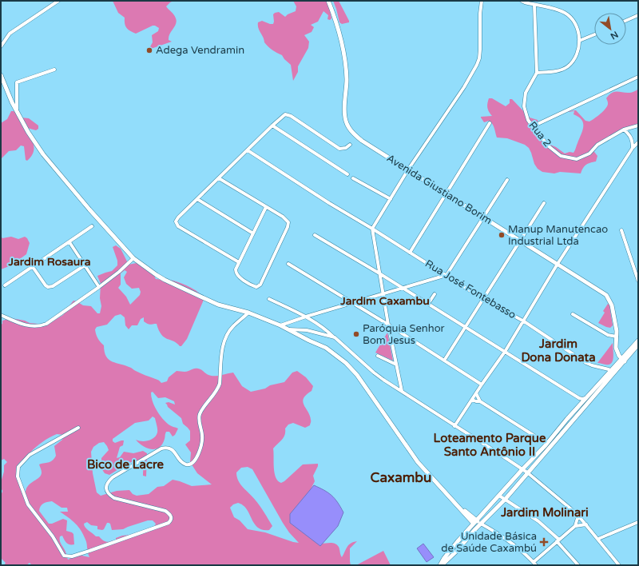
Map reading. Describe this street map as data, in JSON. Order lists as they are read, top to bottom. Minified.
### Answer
{"streets":{"main road":["Avenida Giustiano Borim"],"street":["Rua 2","Rua José Fontebasso"]},"districts":["Jardim Rosaura","Jardim Caxambu","Jardim Dona Donata","Loteamento Parque Santo Antônio II","Bico de Lacre","Caxambu","Jardim Molinari"],"places":{"other":["Adega Vendramin","Manup Manutencao Industrial Ltda","Paróquia Senhor Bom Jesus"],"health":["Unidade Básica de Saúde Caxambú"]},"north":"bottom right"}
